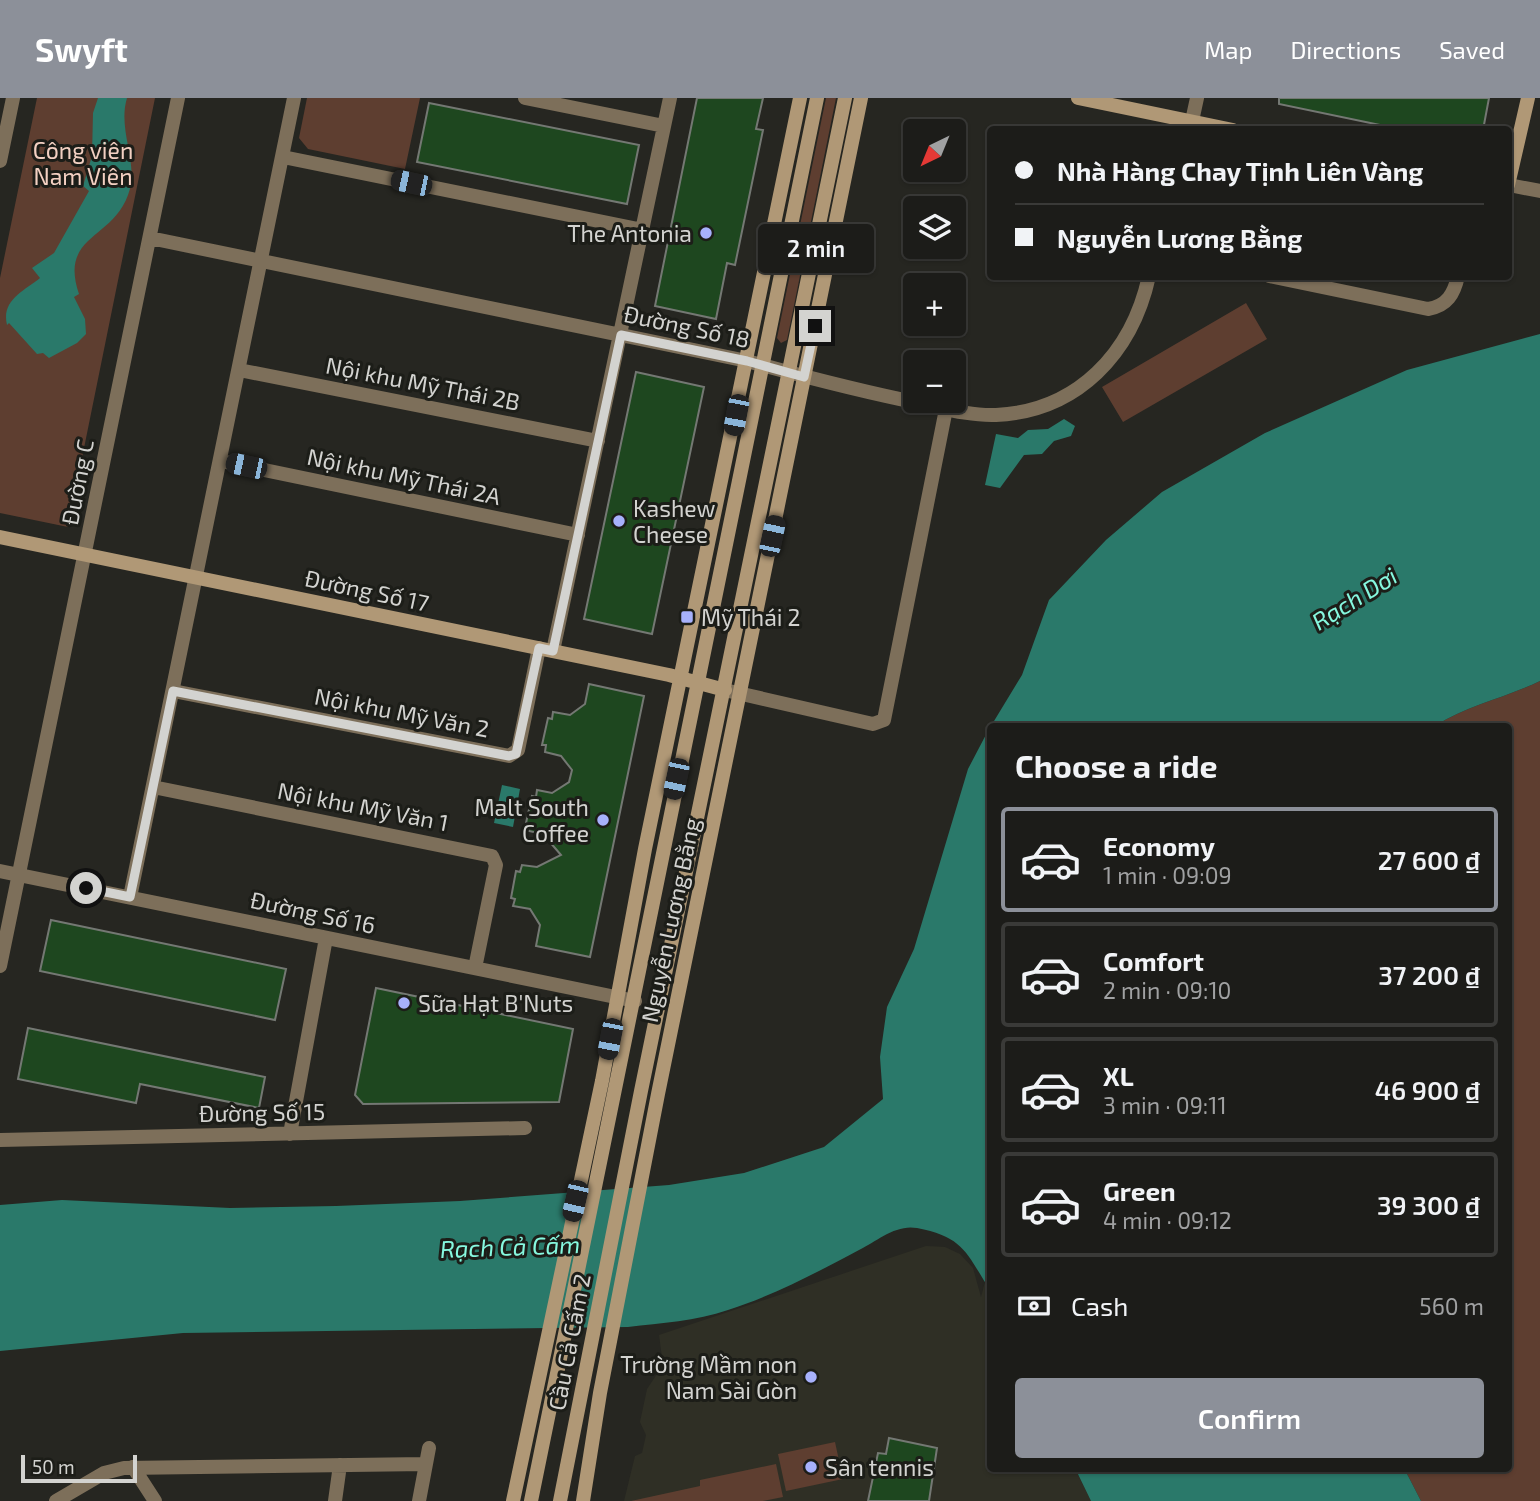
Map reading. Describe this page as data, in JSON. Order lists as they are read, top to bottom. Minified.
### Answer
{"streets":{"main road":["Đường Số 17","Nguyễn Lương Bằng","Cầu Cả Cấm 2"],"street":["Đường Số 18","Nội khu Mỹ Thái 2B","Nội khu Mỹ Thái 2A","Đường C","Nội khu Mỹ Văn 2","Nội khu Mỹ Văn 1","Đường Số 16","Đường Số 15"]},"crossings":[["Đường Số 18","Đường C"],["Đường Số 18","Nội khu Mỹ Văn 2"],["Đường Số 18","Nguyễn Lương Bằng"],["Nội khu Mỹ Thái 2B","Nội khu Mỹ Văn 2"],["Nội khu Mỹ Thái 2A","Nội khu Mỹ Văn 2"],["Đường C","Đường Số 17"],["Đường C","Đường Số 16"],["Đường Số 17","Nội khu Mỹ Văn 2"],["Đường Số 17","Nguyễn Lương Bằng"],["Nội khu Mỹ Văn 1","Đường Số 16"],["Đường Số 16","Nguyễn Lương Bằng"],["Nguyễn Lương Bằng","Cầu Cả Cấm 2"]],"water":["Rạch Dơi","Rạch Cả Cấm"],"parks":["Công viên Nam Viên"],"places":{"other":["The Antonia","Kashew Cheese","Malt South Coffee","Sữa Hạt B'Nuts","Trường Mầm non Nam Sài Gòn","Sân tennis"],"transit":["Mỹ Thái 2"]},"scale_bar":"50 m","north":"bottom left","page":{"header":"Swyft","nav":["Map","Directions","Saved"],"map_buttons":["+","−"],"banner":["Nhà Hàng Chay Tịnh Liên Vàng","Nguyễn Lương Bằng"],"bubble":"2 min","heading":"Choose a ride","list":[{"name":"Economy","note":"1 min · 09:09","value":"27 600 ₫"},{"name":"Comfort","note":"2 min · 09:10","value":"37 200 ₫"},{"name":"XL","note":"3 min · 09:11","value":"46 900 ₫"},{"name":"Green","note":"4 min · 09:12","value":"39 300 ₫"}],"pay":["Cash","560 m"],"buttons":"Confirm","scale":"50 m"}}
